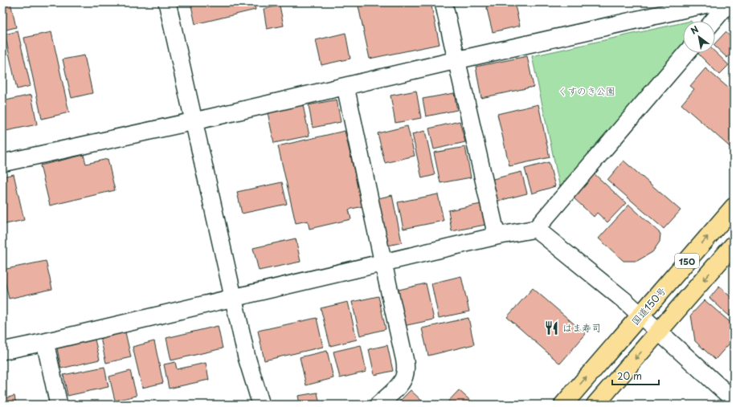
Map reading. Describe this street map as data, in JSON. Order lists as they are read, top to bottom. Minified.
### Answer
{"streets":{"highway":["150","国道150号"]},"parks":["くすのき公園"],"places":{"restaurant":["はま寿司"]},"scale_bar":"20 m","north":"top left"}
